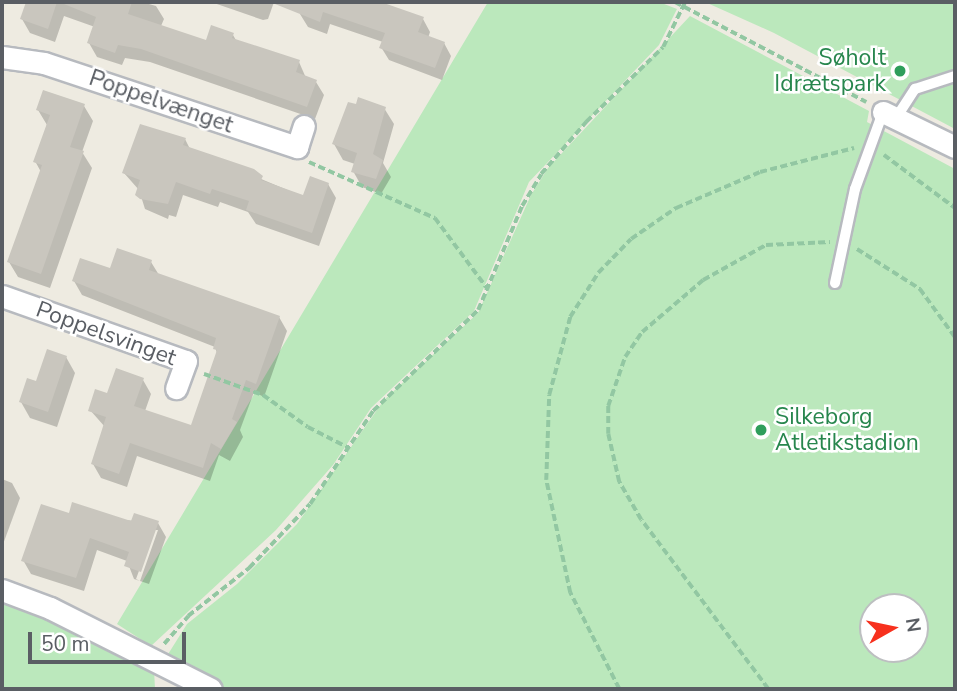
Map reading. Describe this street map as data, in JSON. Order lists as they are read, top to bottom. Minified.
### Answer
{"streets":{"street":["Poppelvænget","Poppelsvinget"]},"places":["Søholt Idrætspark","Silkeborg Atletikstadion"],"scale_bar":"50 m","north":"right"}
